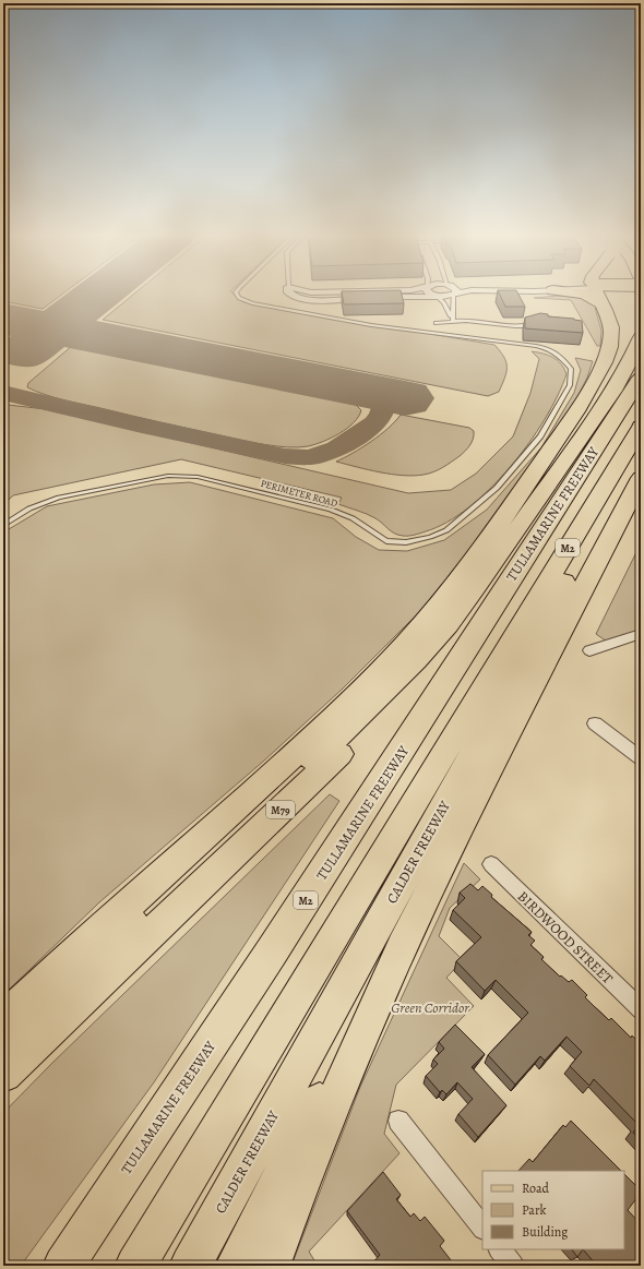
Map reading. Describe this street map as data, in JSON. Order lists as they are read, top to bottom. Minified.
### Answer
{"streets":{"highway":["TULLAMARINE FREEWAY","M2","M79","CALDER FREEWAY"],"street":["BIRDWOOD STREET"],"lane":["PERIMETER ROAD"]},"crossings":[["TULLAMARINE FREEWAY","M79"]],"parks":["Green Corridor"],"legend":["Road","Park","Building"]}
